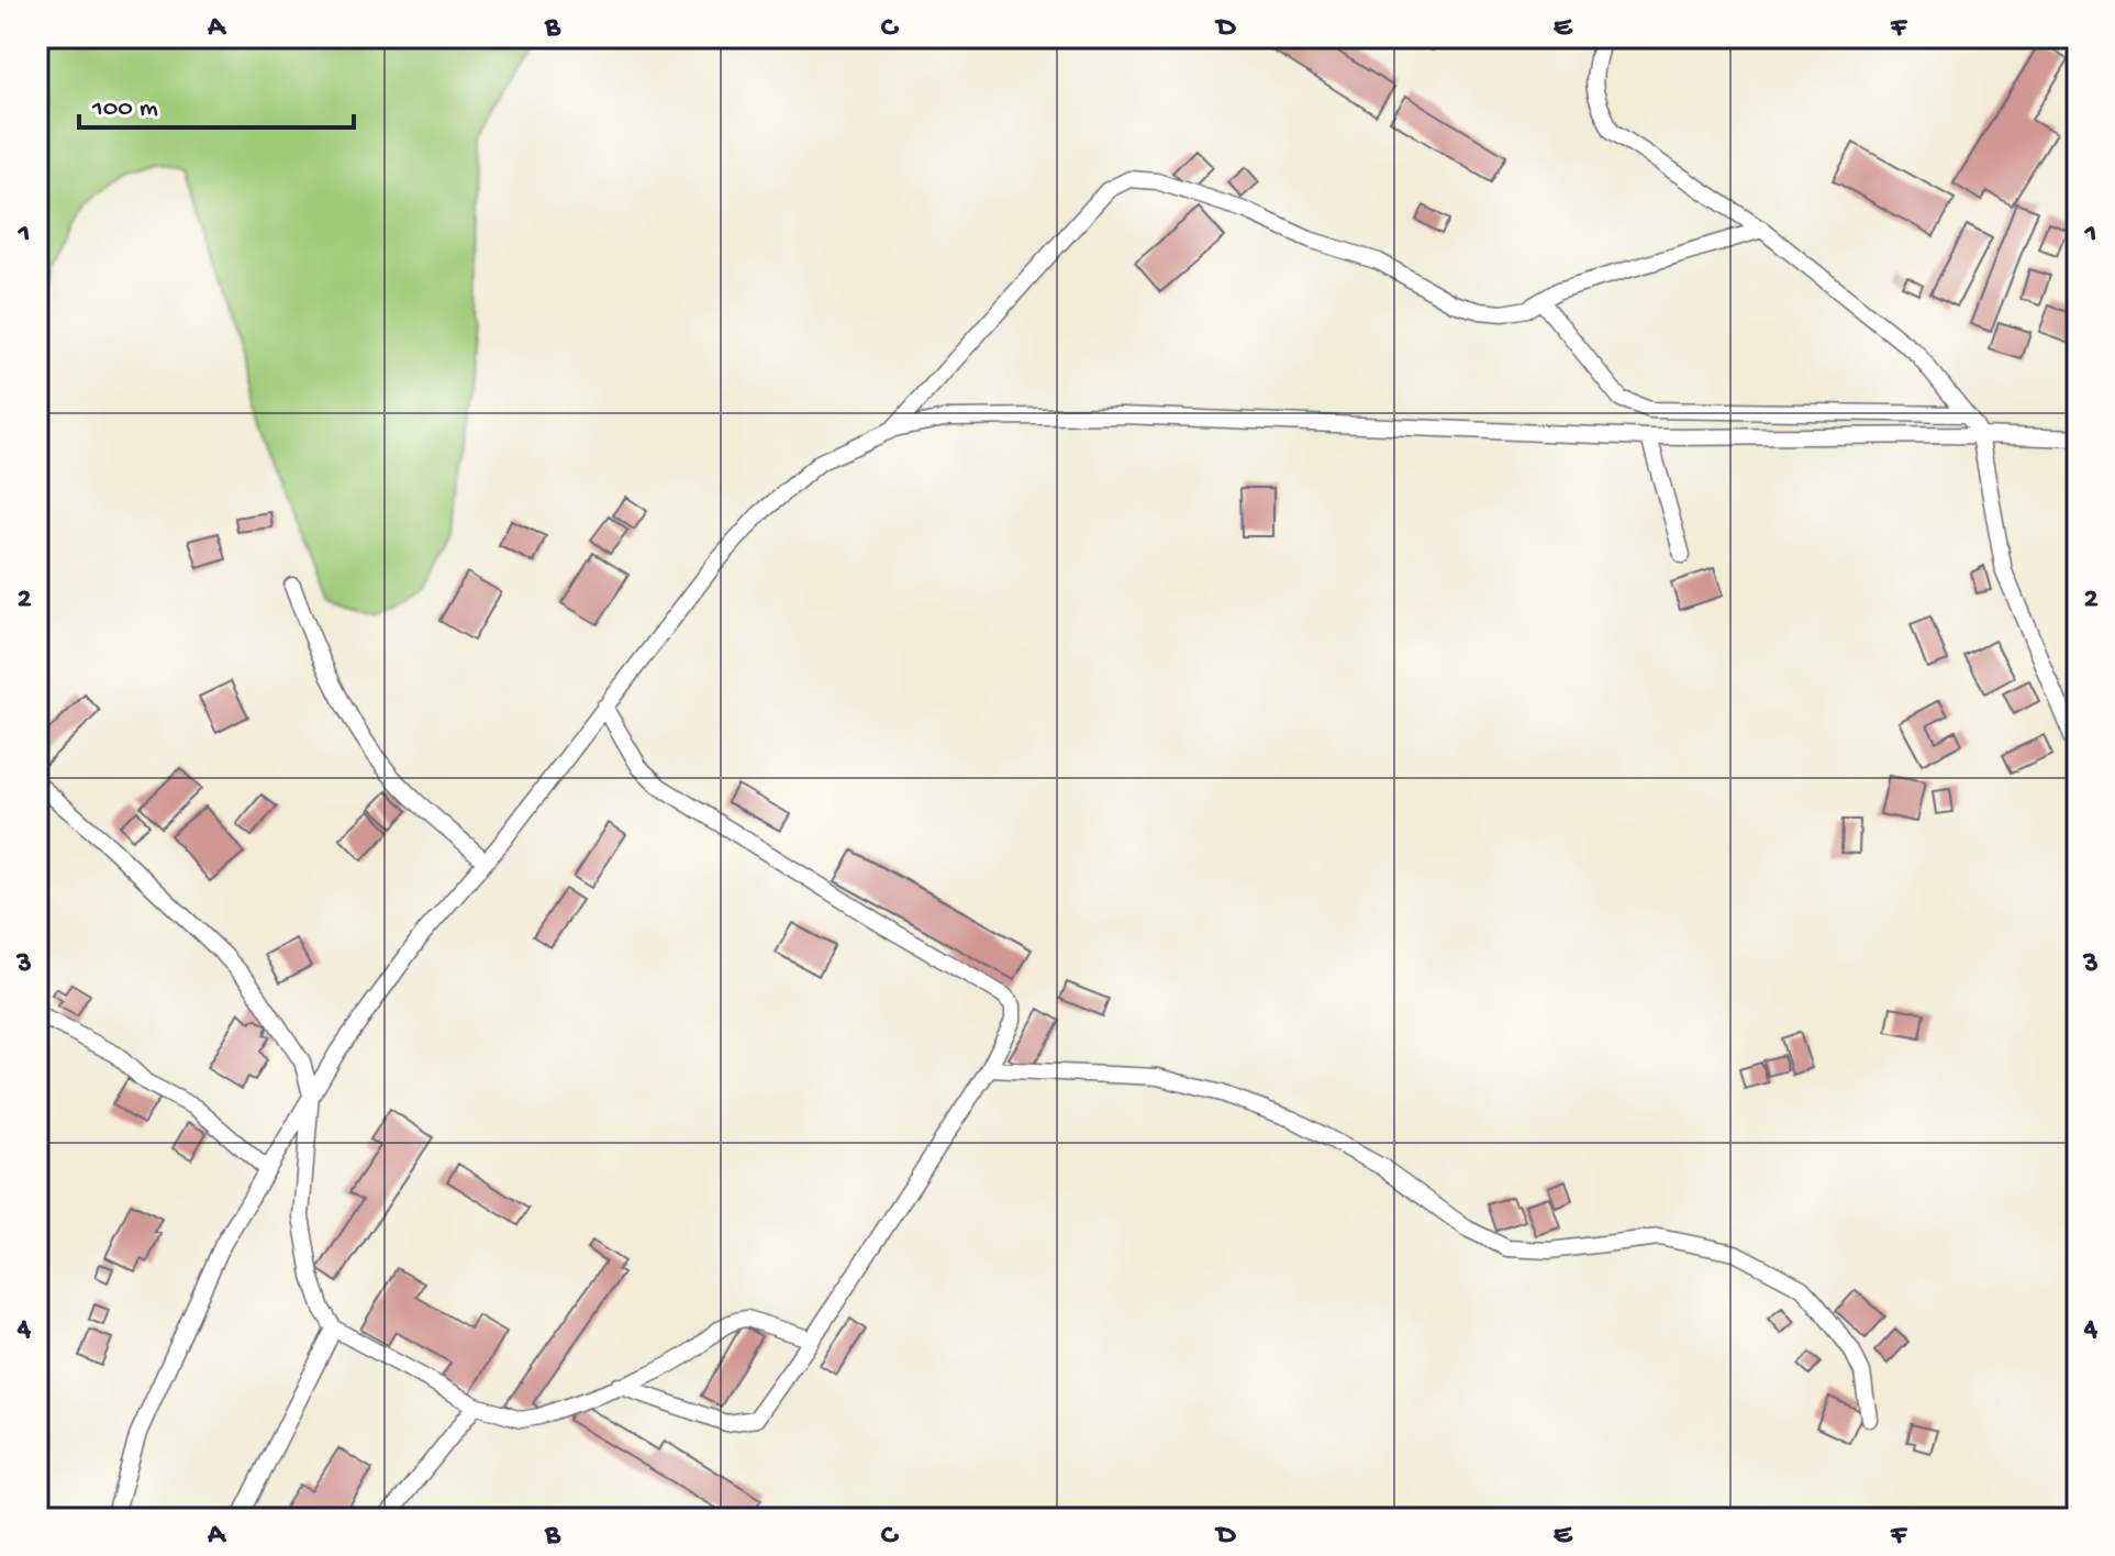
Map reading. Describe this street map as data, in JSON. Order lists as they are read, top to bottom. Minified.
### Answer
{"scale_bar":"100 m","grid":{"columns":["A","B","C","D","E","F"],"rows":["1","2","3","4"]}}
